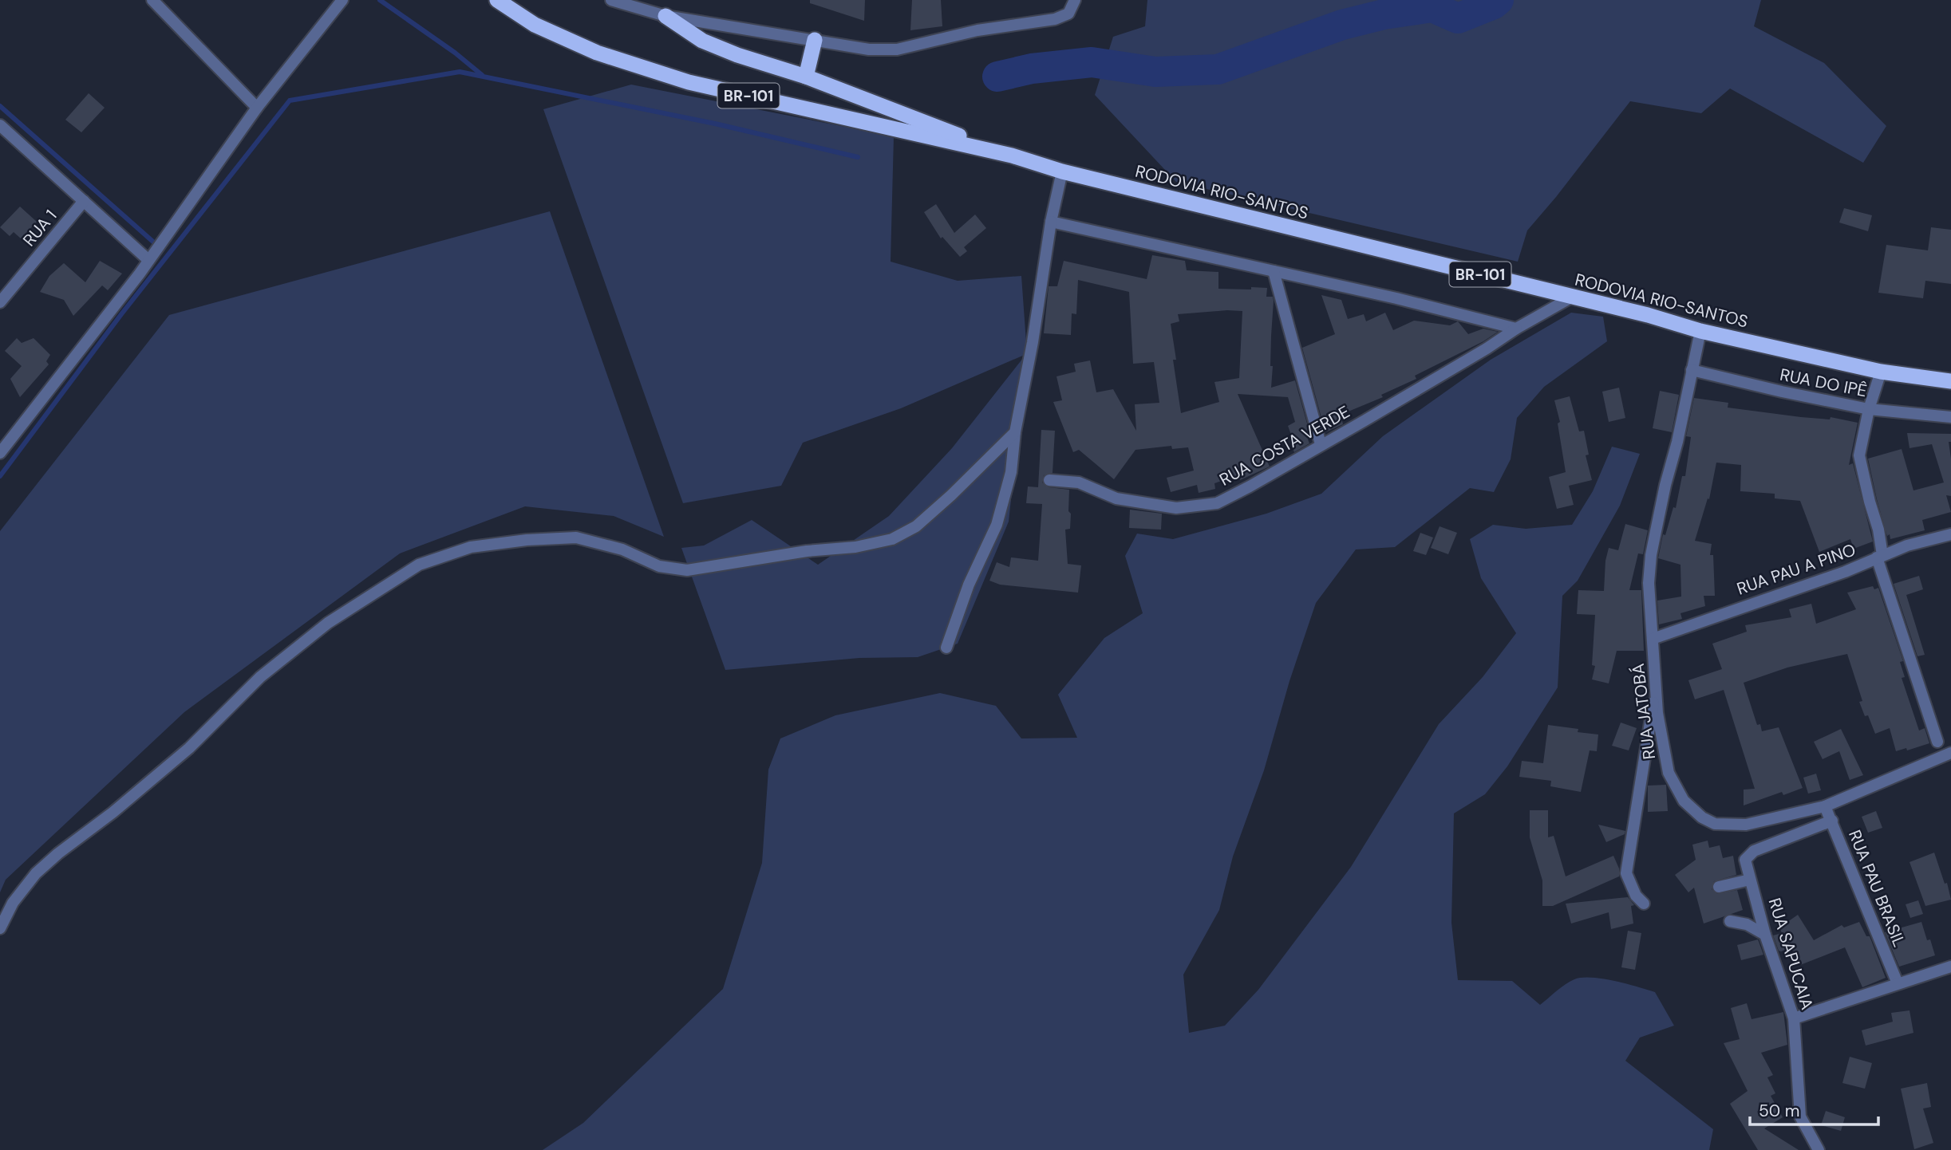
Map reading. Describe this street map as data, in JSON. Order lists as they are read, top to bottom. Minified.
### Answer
{"streets":{"highway":["BR-101","RODOVIA RIO-SANTOS"],"street":["RUA 1","RUA DO IPÊ","RUA COSTA VERDE","RUA PAU A PINO","RUA JATOBÁ","RUA PAU BRASIL","RUA SAPUCAIA"]},"crossings":[["RODOVIA RIO-SANTOS","RUA COSTA VERDE"],["RODOVIA RIO-SANTOS","RUA JATOBÁ"],["RUA DO IPÊ","RUA JATOBÁ"],["RUA PAU A PINO","RUA JATOBÁ"],["RUA JATOBÁ","RUA PAU BRASIL"],["RUA PAU BRASIL","RUA SAPUCAIA"]],"scale_bar":"50 m"}
